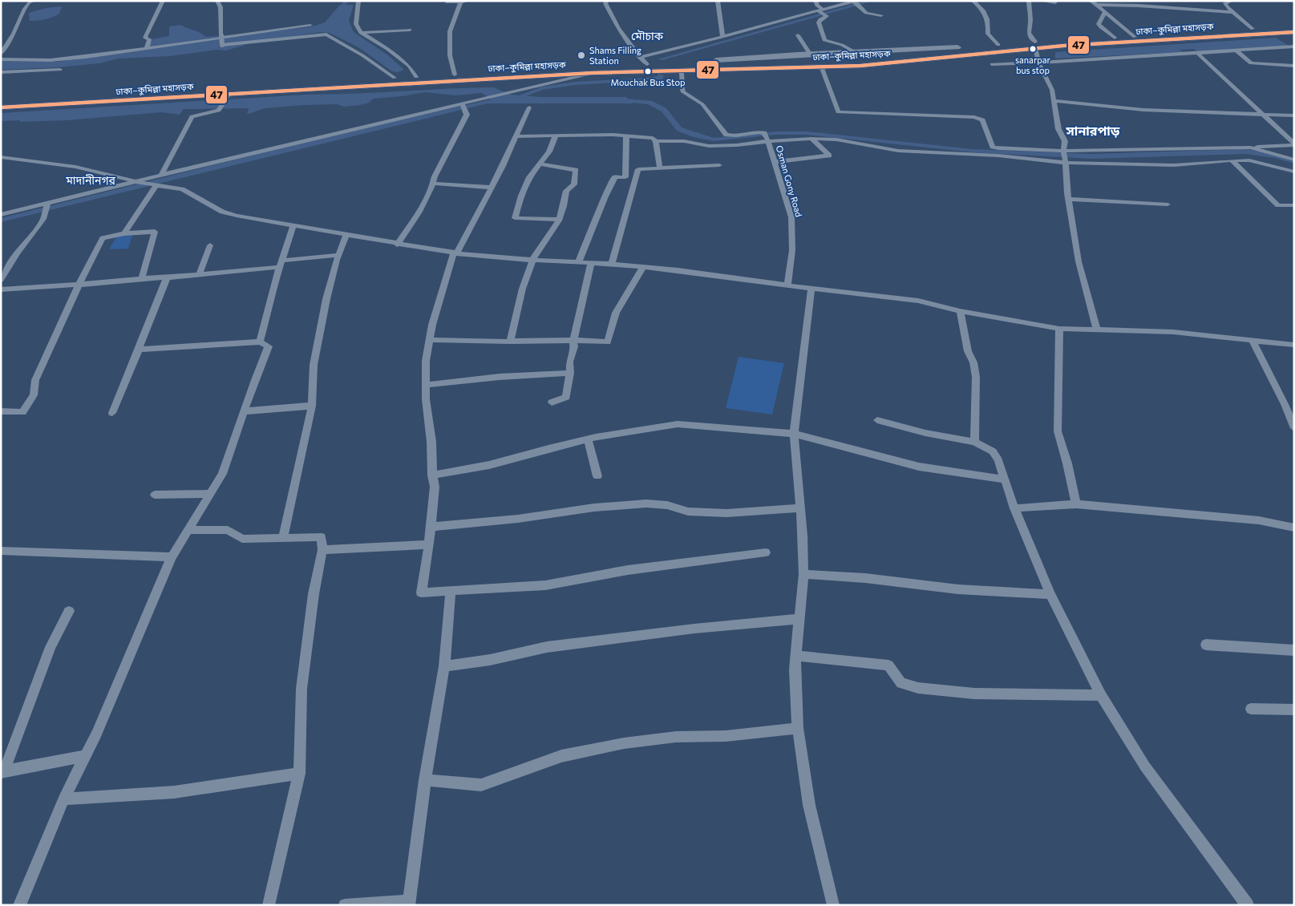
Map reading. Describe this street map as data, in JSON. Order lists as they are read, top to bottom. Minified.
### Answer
{"streets":{"highway":["ঢাকা–কুমিল্লা মহাসড়ক"],"street":["Osman Gony Road"]},"crossings":[["ঢাকা–কুমিল্লা মহাসড়ক","Osman Gony Road"]],"districts":["মৌচাক","সানারপাড়","মাদানীনগর"],"places":["sanarpar bus stop","Shams Filling Station","Mouchak Bus Stop"],"lines":["transit line 47"]}
